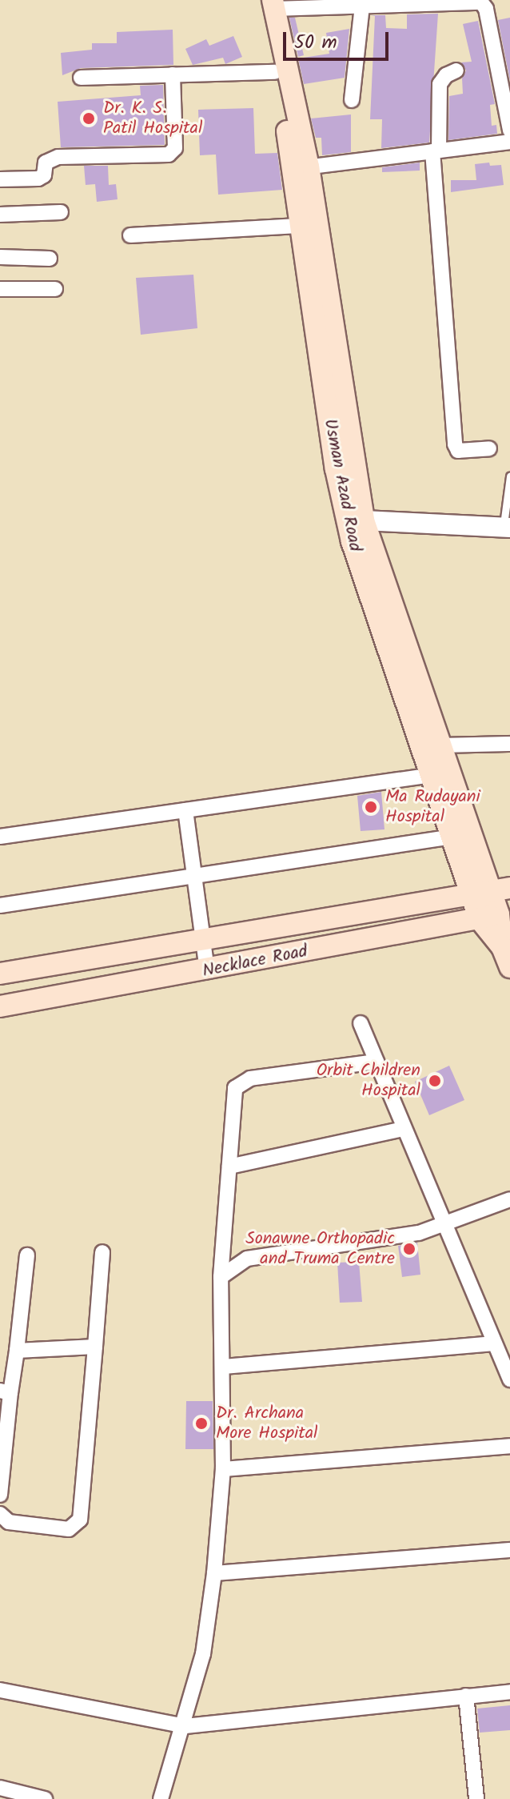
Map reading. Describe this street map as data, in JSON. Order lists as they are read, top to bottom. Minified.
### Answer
{"streets":{"main road":["Usman Azad Road","Necklace Road"]},"crossings":[["Usman Azad Road","Necklace Road"]],"places":["Dr. K. S. Patil Hospital","Ma Rudayani Hospital","Orbit Children Hospital","Sonawne Orthopadic and Truma Centre","Dr. Archana More Hospital"],"scale_bar":"50 m"}
